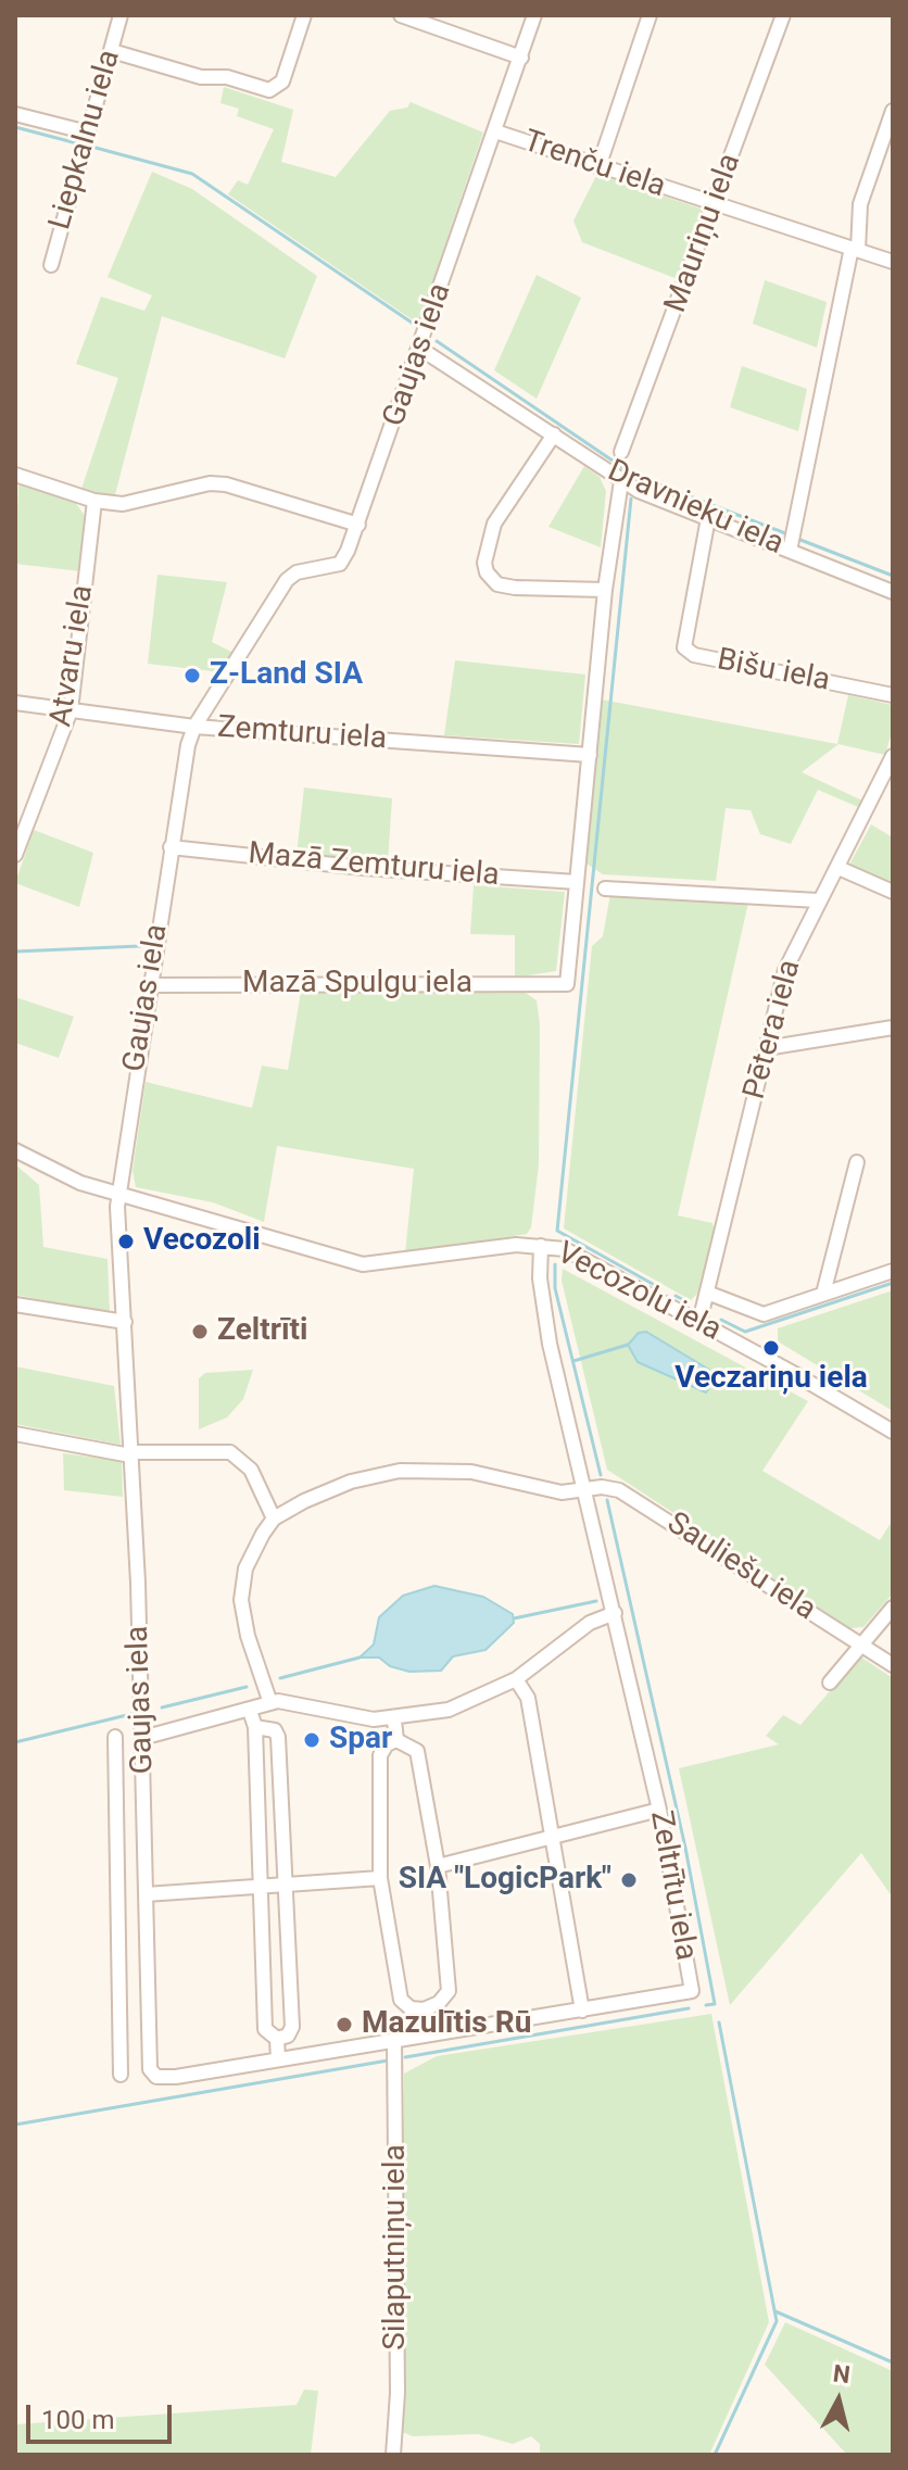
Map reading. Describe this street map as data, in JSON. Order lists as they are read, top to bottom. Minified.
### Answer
{"streets":{"street":["Liepkalnu iela","Trenču iela","Mauriņu iela","Gaujas iela","Dravnieku iela","Atvaru iela","Bišu iela","Zemturu iela","Mazā Zemturu iela","Mazā Spulgu iela","Pētera iela","Vecozolu iela","Sauliešu iela","Zeltrītu iela","Silaputniņu iela"]},"crossings":[["Trenču iela","Mauriņu iela"],["Trenču iela","Gaujas iela"],["Gaujas iela","Dravnieku iela"],["Gaujas iela","Zemturu iela"],["Gaujas iela","Mazā Zemturu iela"],["Gaujas iela","Mazā Spulgu iela"],["Gaujas iela","Vecozolu iela"],["Gaujas iela","Zeltrītu iela"],["Dravnieku iela","Bišu iela"],["Atvaru iela","Zemturu iela"],["Mazā Zemturu iela","Mazā Spulgu iela"],["Pētera iela","Vecozolu iela"],["Vecozolu iela","Zeltrītu iela"],["Sauliešu iela","Zeltrītu iela"],["Zeltrītu iela","Silaputniņu iela"]],"places":["Z-Land SIA","Vecozoli","Zeltrīti","Veczariņu iela","Spar","SIA \"LogicPark\"","Mazulītis Rū"],"scale_bar":"100 m","north":"top"}
